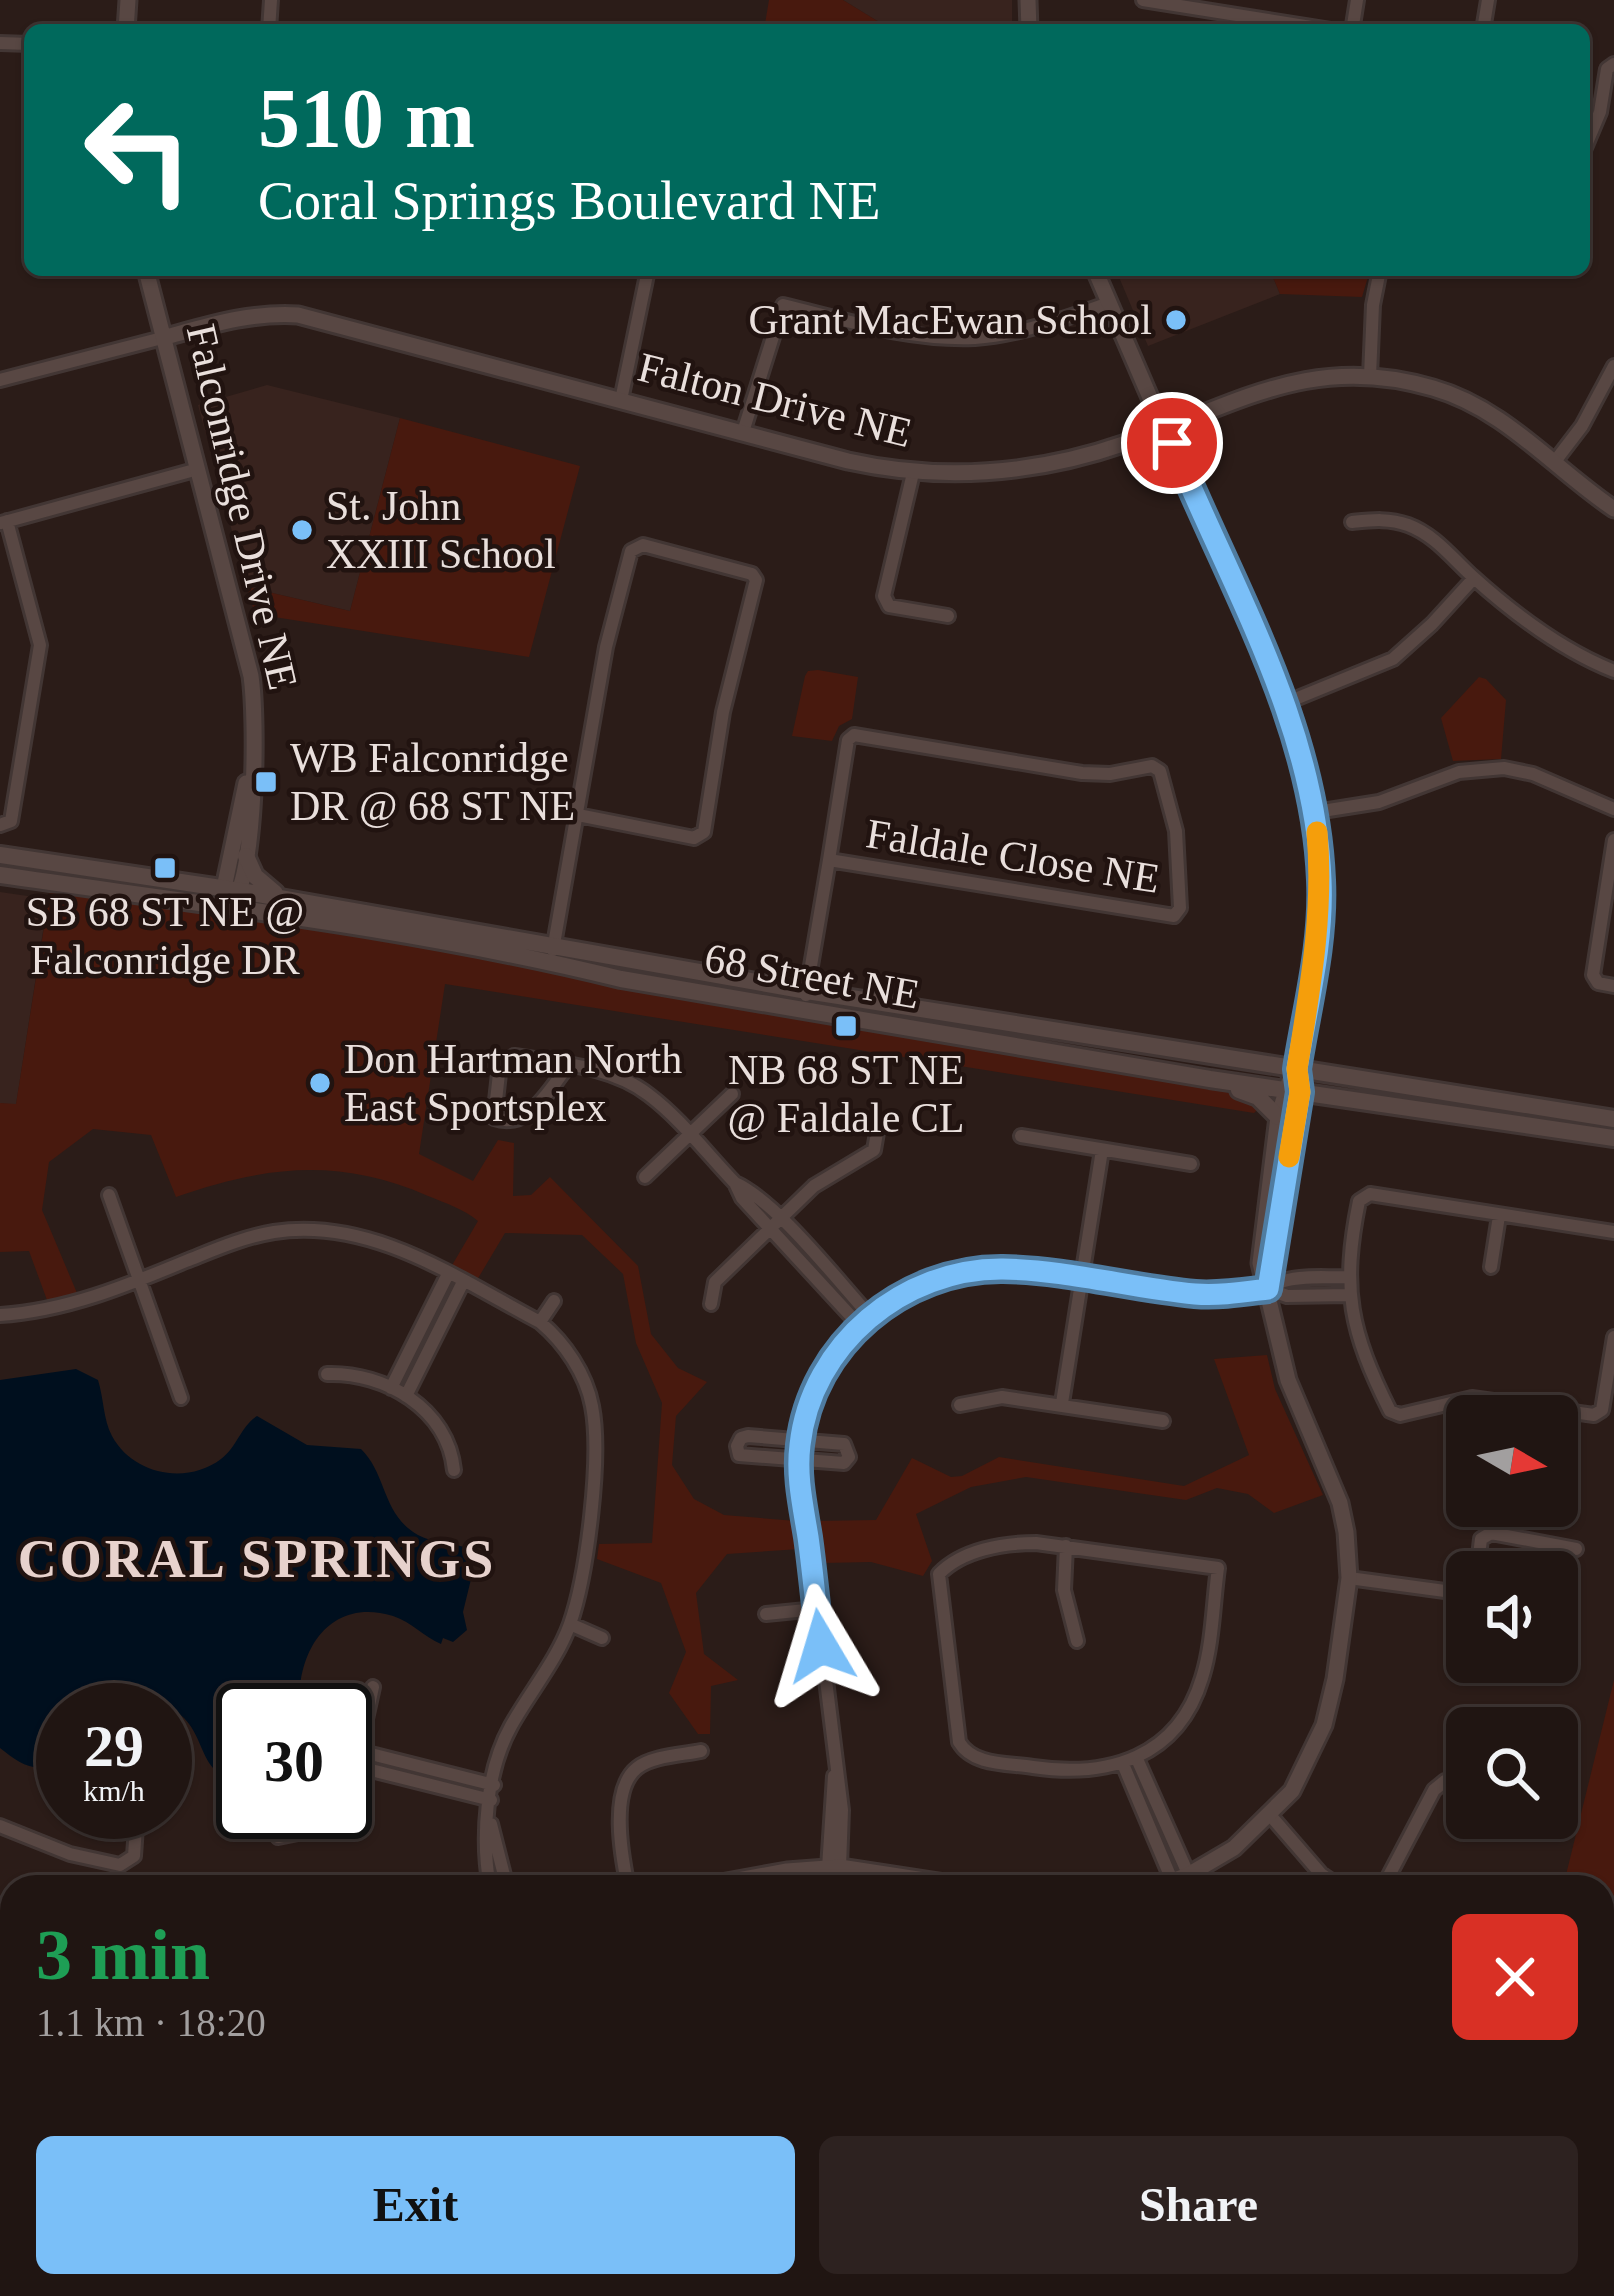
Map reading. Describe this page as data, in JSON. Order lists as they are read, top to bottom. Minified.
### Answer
{"streets":{"main road":["68 Street NE"],"street":["Falton Drive NE","Falconridge Drive NE","Faldale Close NE"]},"crossings":[["Falton Drive NE","Falconridge Drive NE"],["Falconridge Drive NE","68 Street NE"],["Faldale Close NE","68 Street NE"]],"districts":["CORAL SPRINGS"],"places":{"other":["Grant MacEwan School","St. John XXIII School","Don Hartman North East Sportsplex"],"transit":["WB Falconridge DR @ 68 ST NE","SB 68 ST NE @ Falconridge DR","NB 68 ST NE @ Faldale CL"]},"north":"right","page":{"turn":["510 m","Coral Springs Boulevard NE"],"speed":"29 km/h","limit":"30","heading":["3 min","1.1 km · 18:20"],"buttons":["Exit","Share"]}}
